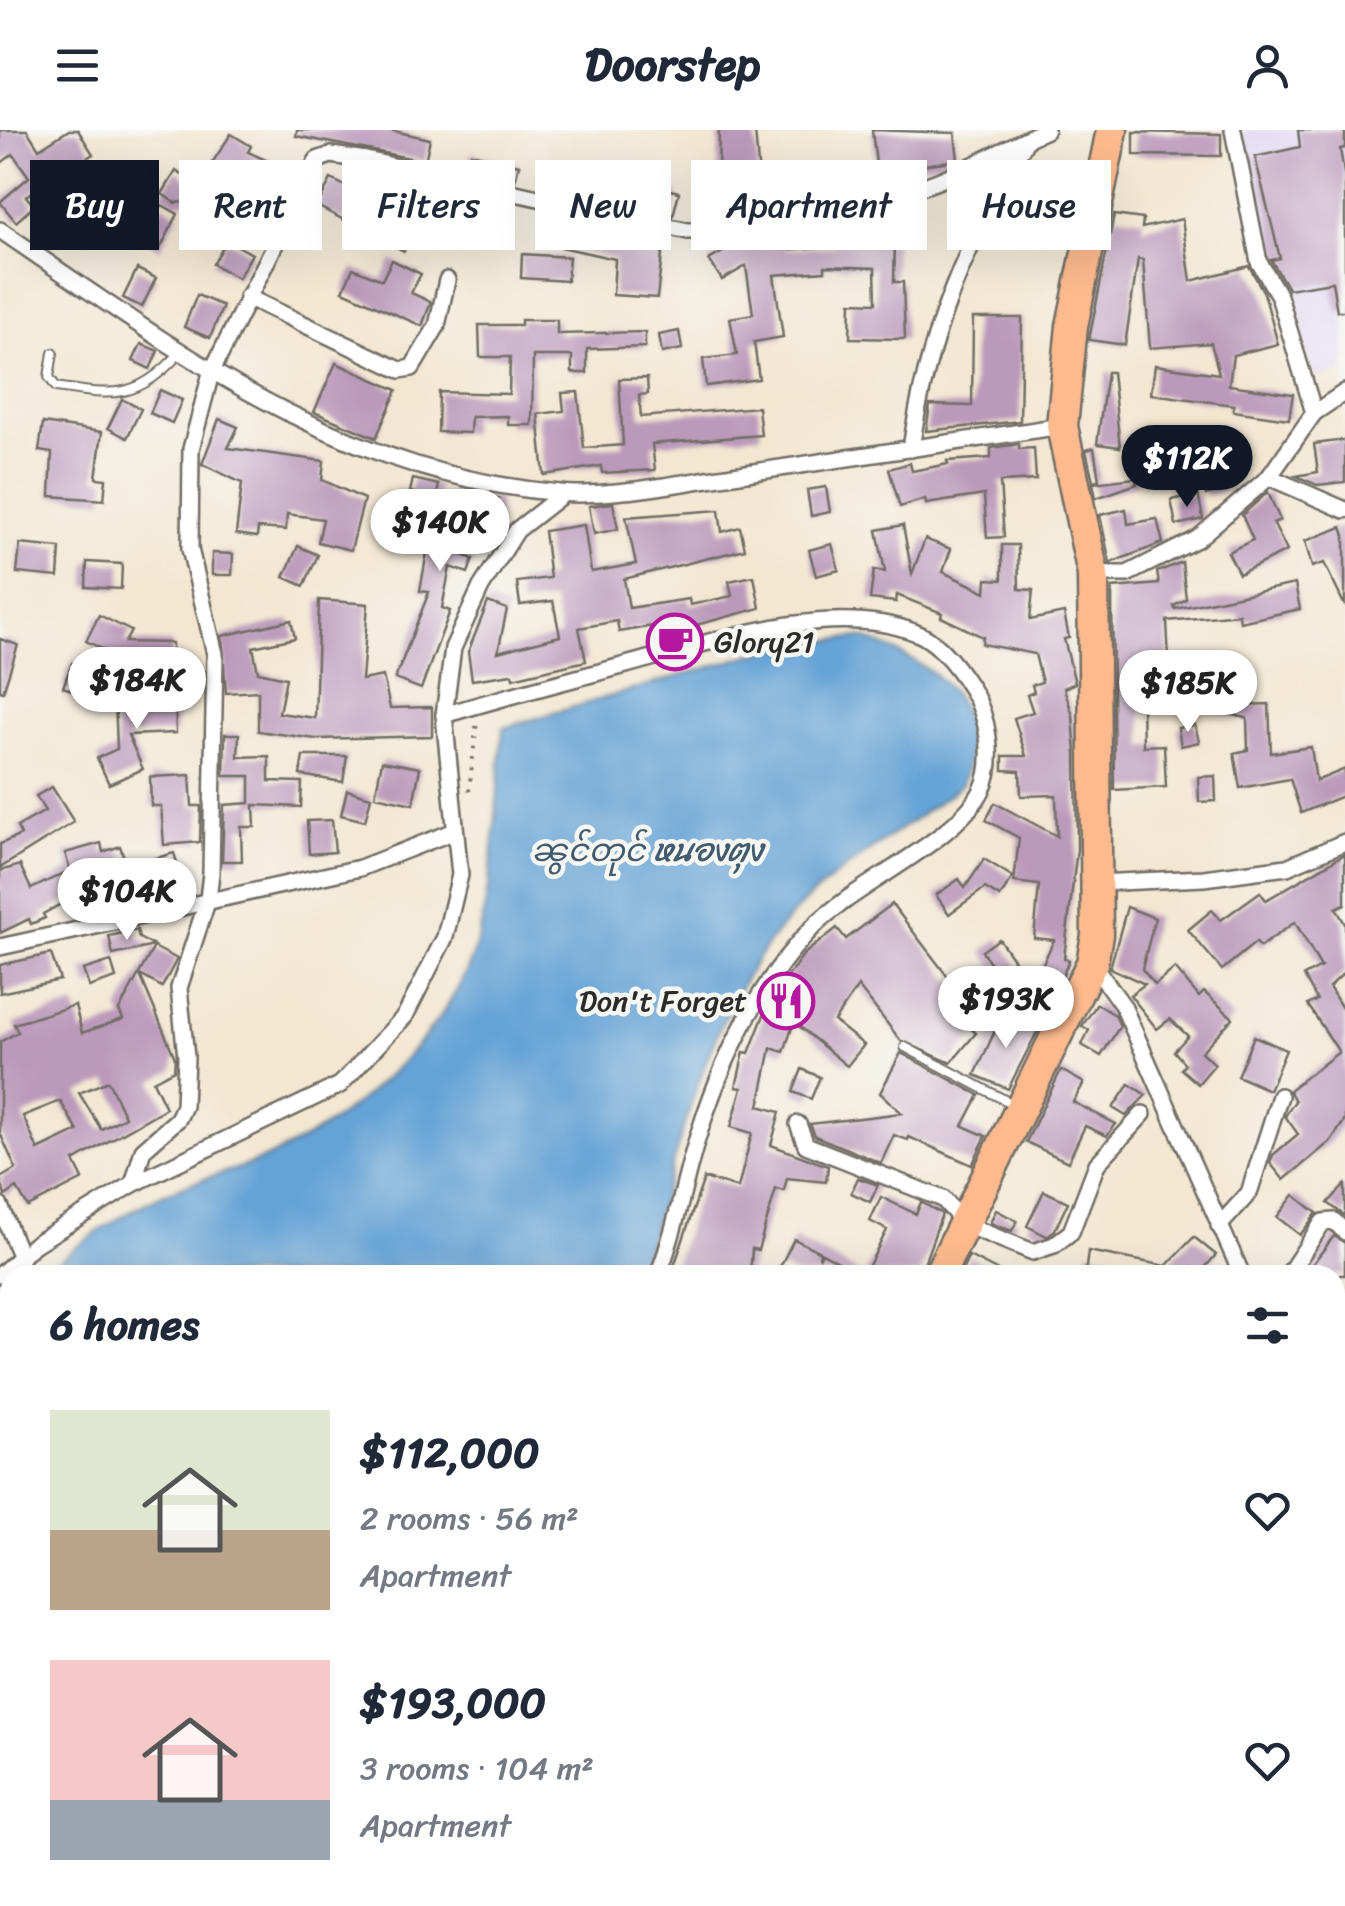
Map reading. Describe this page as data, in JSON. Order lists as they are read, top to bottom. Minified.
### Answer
{"water":["ၼွင်တုင် หนองตุง"],"places":{"cafe":["Glory21"],"restaurant":["Don't Forget"]},"page":{"header":"Doorstep","chip":["Buy","Rent","Filters","New","Apartment","House"],"price":["$112K","$140K","$184K","$185K","$104K","$193K"],"heading":"6 homes","list":[{"name":"$112,000","note":"2 rooms · 56 m² · Apartment"},{"name":"$193,000","note":"3 rooms · 104 m² · Apartment"}]}}
